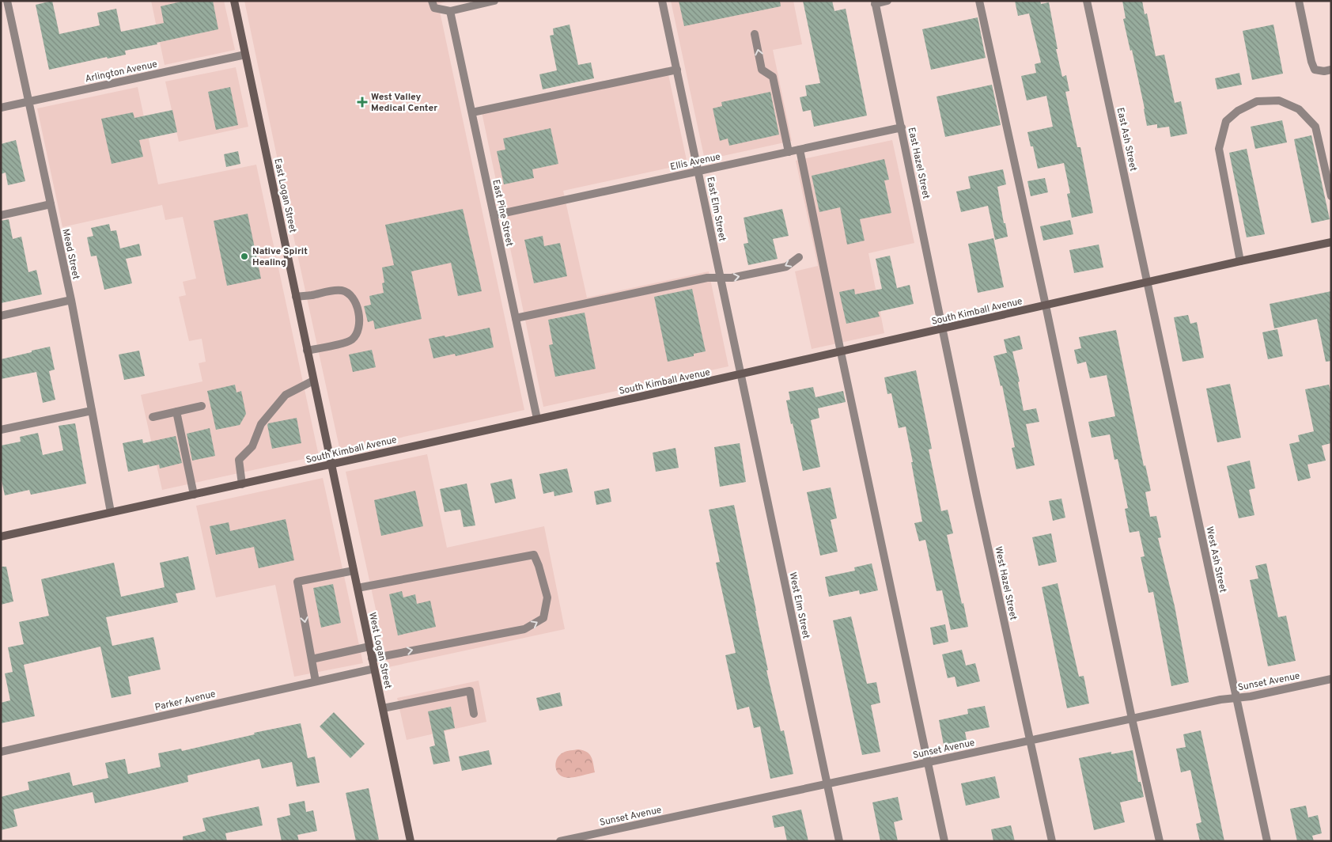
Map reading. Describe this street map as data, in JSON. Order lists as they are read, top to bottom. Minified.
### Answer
{"streets":{"street":["Arlington Avenue","East Ash Street","Ellis Avenue","East Hazel Street","East Logan Street","East Elm Street","East Pine Street","Mead Street","South Kimball Avenue","West Ash Street","West Hazel Street","West Elm Street","West Logan Street","Sunset Avenue","Parker Avenue"]},"crossings":[["Arlington Avenue","East Logan Street"],["Arlington Avenue","Mead Street"],["East Ash Street","South Kimball Avenue"],["East Ash Street","West Ash Street"],["Ellis Avenue","East Hazel Street"],["Ellis Avenue","East Elm Street"],["Ellis Avenue","East Pine Street"],["East Hazel Street","South Kimball Avenue"],["East Hazel Street","West Hazel Street"],["East Logan Street","South Kimball Avenue"],["East Logan Street","West Logan Street"],["East Elm Street","South Kimball Avenue"],["East Elm Street","West Elm Street"],["East Pine Street","South Kimball Avenue"],["Mead Street","South Kimball Avenue"],["South Kimball Avenue","West Ash Street"],["South Kimball Avenue","West Hazel Street"],["South Kimball Avenue","West Elm Street"],["South Kimball Avenue","West Logan Street"],["West Ash Street","Sunset Avenue"],["West Hazel Street","Sunset Avenue"],["West Elm Street","Sunset Avenue"],["West Logan Street","Parker Avenue"]],"places":{"health":["West Valley Medical Center"],"other":["Native Spirit Healing"]}}
